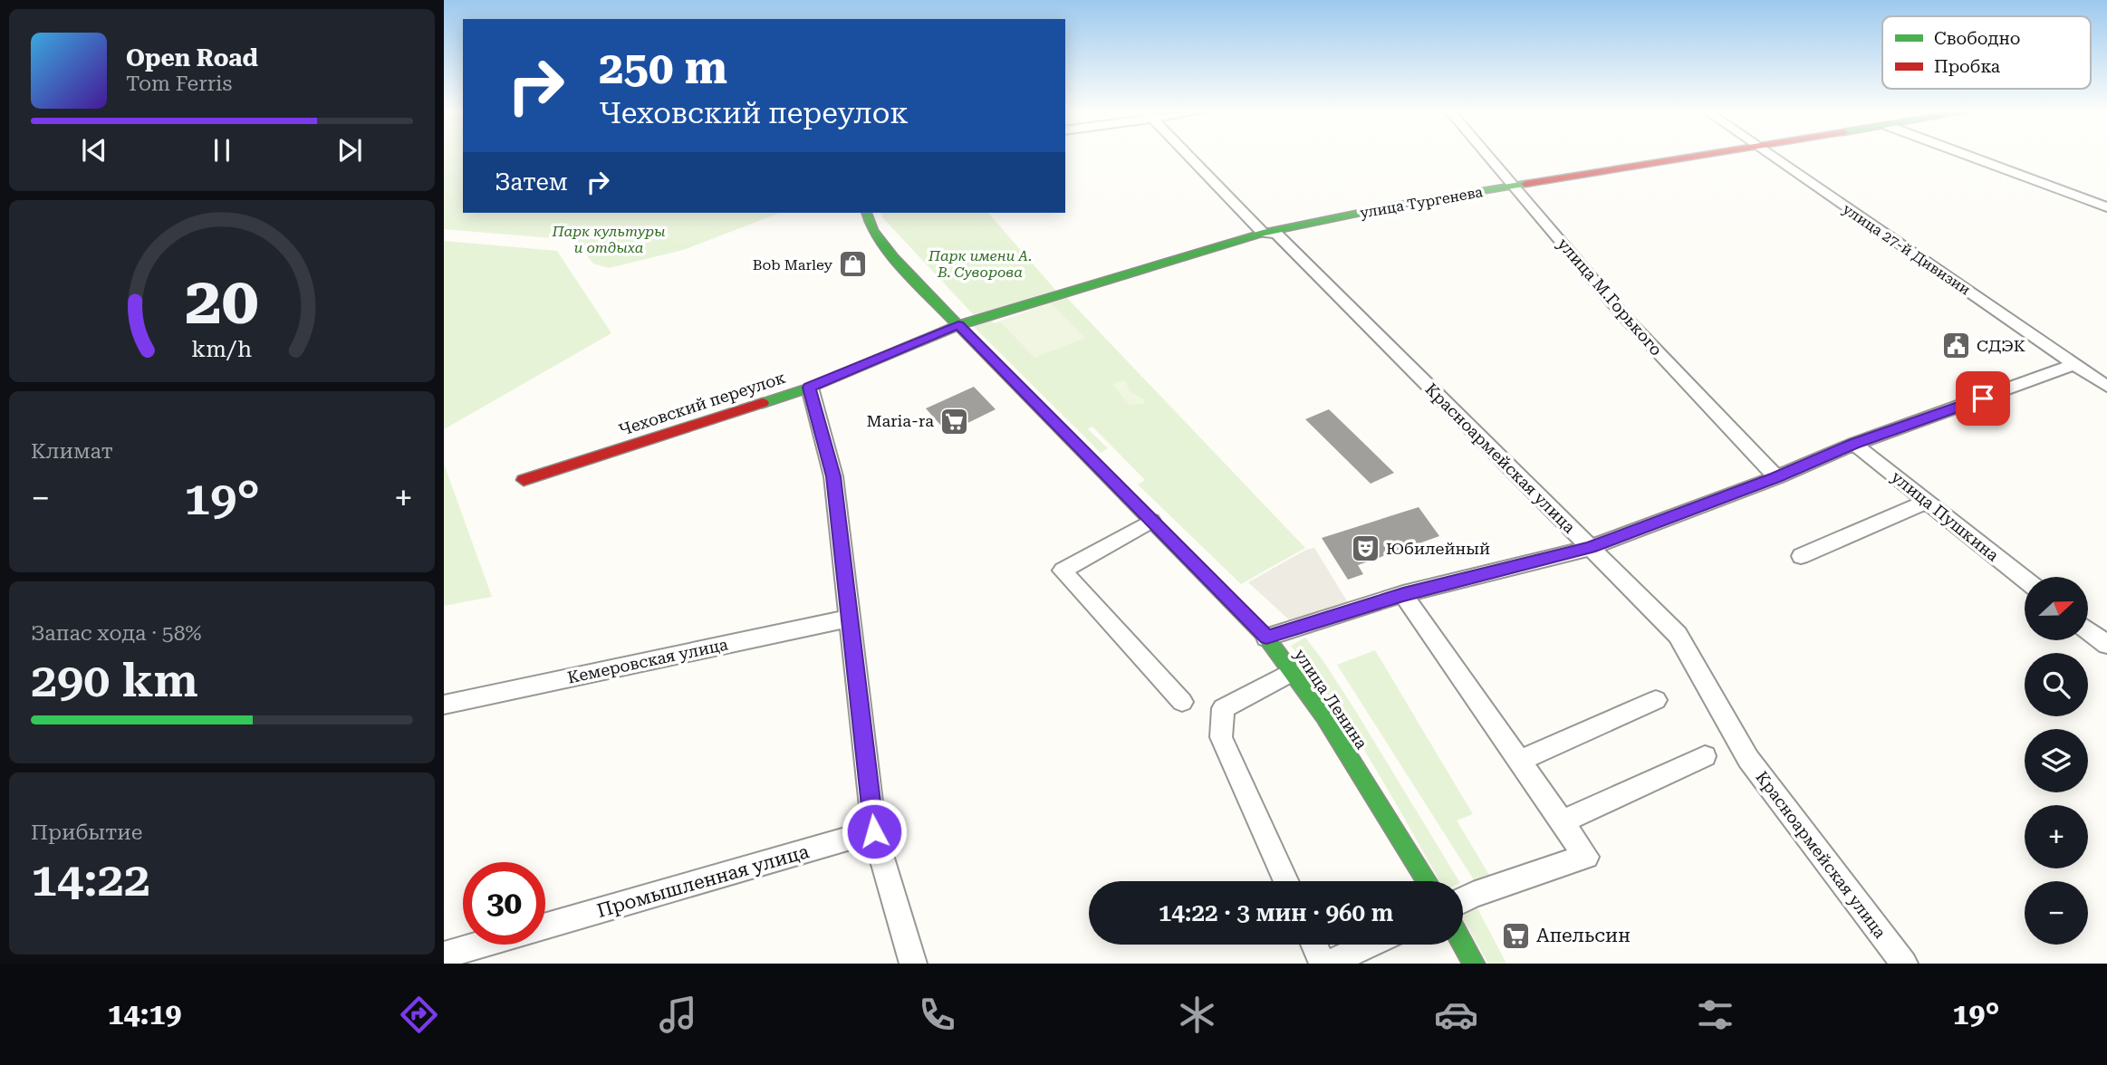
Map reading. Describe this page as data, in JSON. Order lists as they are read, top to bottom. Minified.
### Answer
{"streets":{"street":["улица Тургенева","улица 27-й Дивизии","улица М.Горького","Чеховский переулок","Красноармейская улица","улица Пушкина","Кемеровская улица","улица Ленина","Промышленная улица"]},"crossings":[["улица Тургенева","улица М.Горького"],["улица Тургенева","Чеховский переулок"],["улица Тургенева","Красноармейская улица"],["улица Тургенева","улица Ленина"],["Чеховский переулок","улица Ленина"]],"parks":["Парк культуры и отдыха","Парк имени А. В. Суворова"],"places":{"shop":["Bob Marley"],"public building":["СДЭК"],"supermarket":["Maria-ra","Апельсин"],"theatre":["Юбилейный"]},"legend":["Свободно","Пробка"],"north":"right","page":{"turn":["250 m","Чеховский переулок"],"song":["Open Road","Tom Ferris"],"then":"Затем","tile":["Климат",["Запас хода · 58%","290 km"],["Прибытие","14:22"]],"heat":["−","19°","+"],"map_buttons":["+","−"],"limit":"30","trip":"14:22 · 3 мин · 960 m","tabs":["14:19","19°"],"gauge":["20","km/h"]}}
